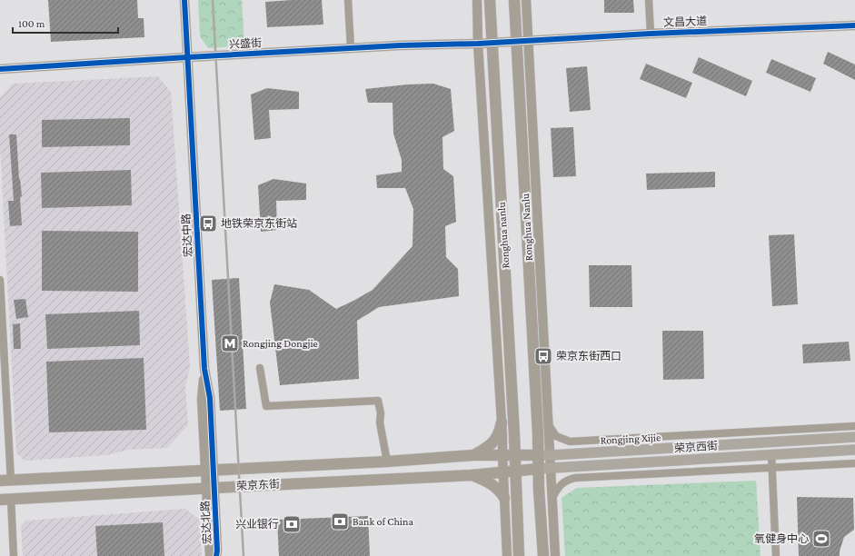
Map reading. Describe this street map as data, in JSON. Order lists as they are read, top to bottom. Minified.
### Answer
{"streets":{"main road":["Ronghua Nanlu","Ronghua nanlu","Rongjing Xijie","荣京西街","荣京东街"],"street":["文昌大道","兴盛街","宏达中路","宏达北路"]},"crossings":[["文昌大道","兴盛街"],["文昌大道","Ronghua Nanlu"],["文昌大道","Ronghua nanlu"],["兴盛街","宏达中路"],["兴盛街","Ronghua nanlu"],["Ronghua Nanlu","Rongjing Xijie"],["Ronghua Nanlu","荣京西街"],["Ronghua Nanlu","荣京东街"],["宏达中路","荣京东街"],["宏达中路","宏达北路"],["Ronghua nanlu","荣京东街"],["Rongjing Xijie","荣京东街"],["荣京西街","荣京东街"],["荣京东街","宏达北路"]],"places":{"bus stop":["地铁荣京东街站","荣京东街西口"],"metro station":["Rongjing Dongjie"],"bank":["Bank of China","兴业银行"],"sports":["氧健身中心"]},"scale_bar":"100 m"}
